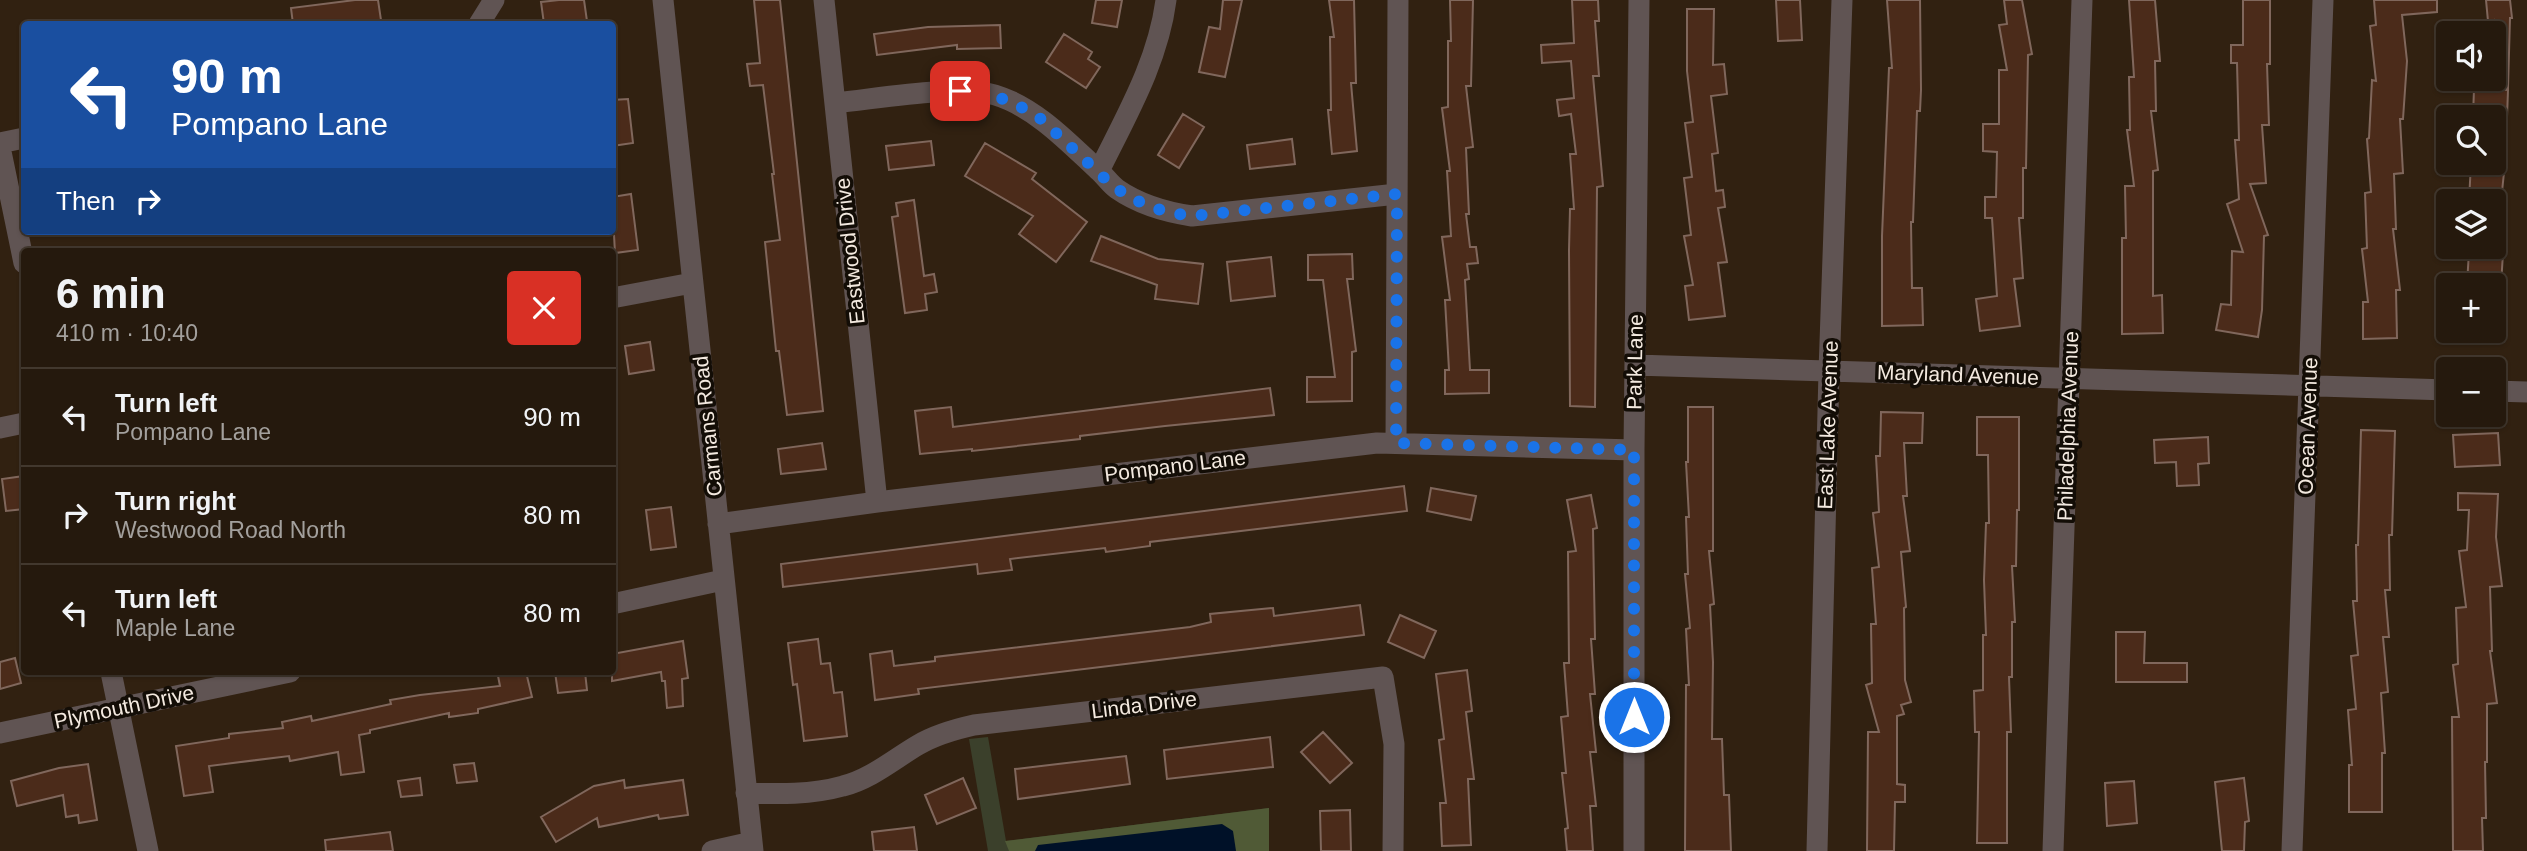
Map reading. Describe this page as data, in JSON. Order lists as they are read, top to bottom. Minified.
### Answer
{"streets":{"street":["Eastwood Drive","Park Lane","Maryland Avenue","East Lake Avenue","Carmans Road","Philadelphia Avenue","Ocean Avenue","Pompano Lane","Linda Drive","Plymouth Drive"]},"crossings":[["Eastwood Drive","Pompano Lane"],["Park Lane","Maryland Avenue"],["Park Lane","Pompano Lane"],["Maryland Avenue","East Lake Avenue"],["Maryland Avenue","Philadelphia Avenue"],["Maryland Avenue","Ocean Avenue"],["Carmans Road","Pompano Lane"],["Carmans Road","Linda Drive"]],"page":{"map_buttons":["+","−"],"turn":["90 m","Pompano Lane"],"then":"Then","heading":["6 min","410 m · 10:40"],"list":[{"name":"Turn left","note":"Pompano Lane","value":"90 m"},{"name":"Turn right","note":"Westwood Road North","value":"80 m"},{"name":"Turn left","note":"Maple Lane","value":"80 m"}]}}
